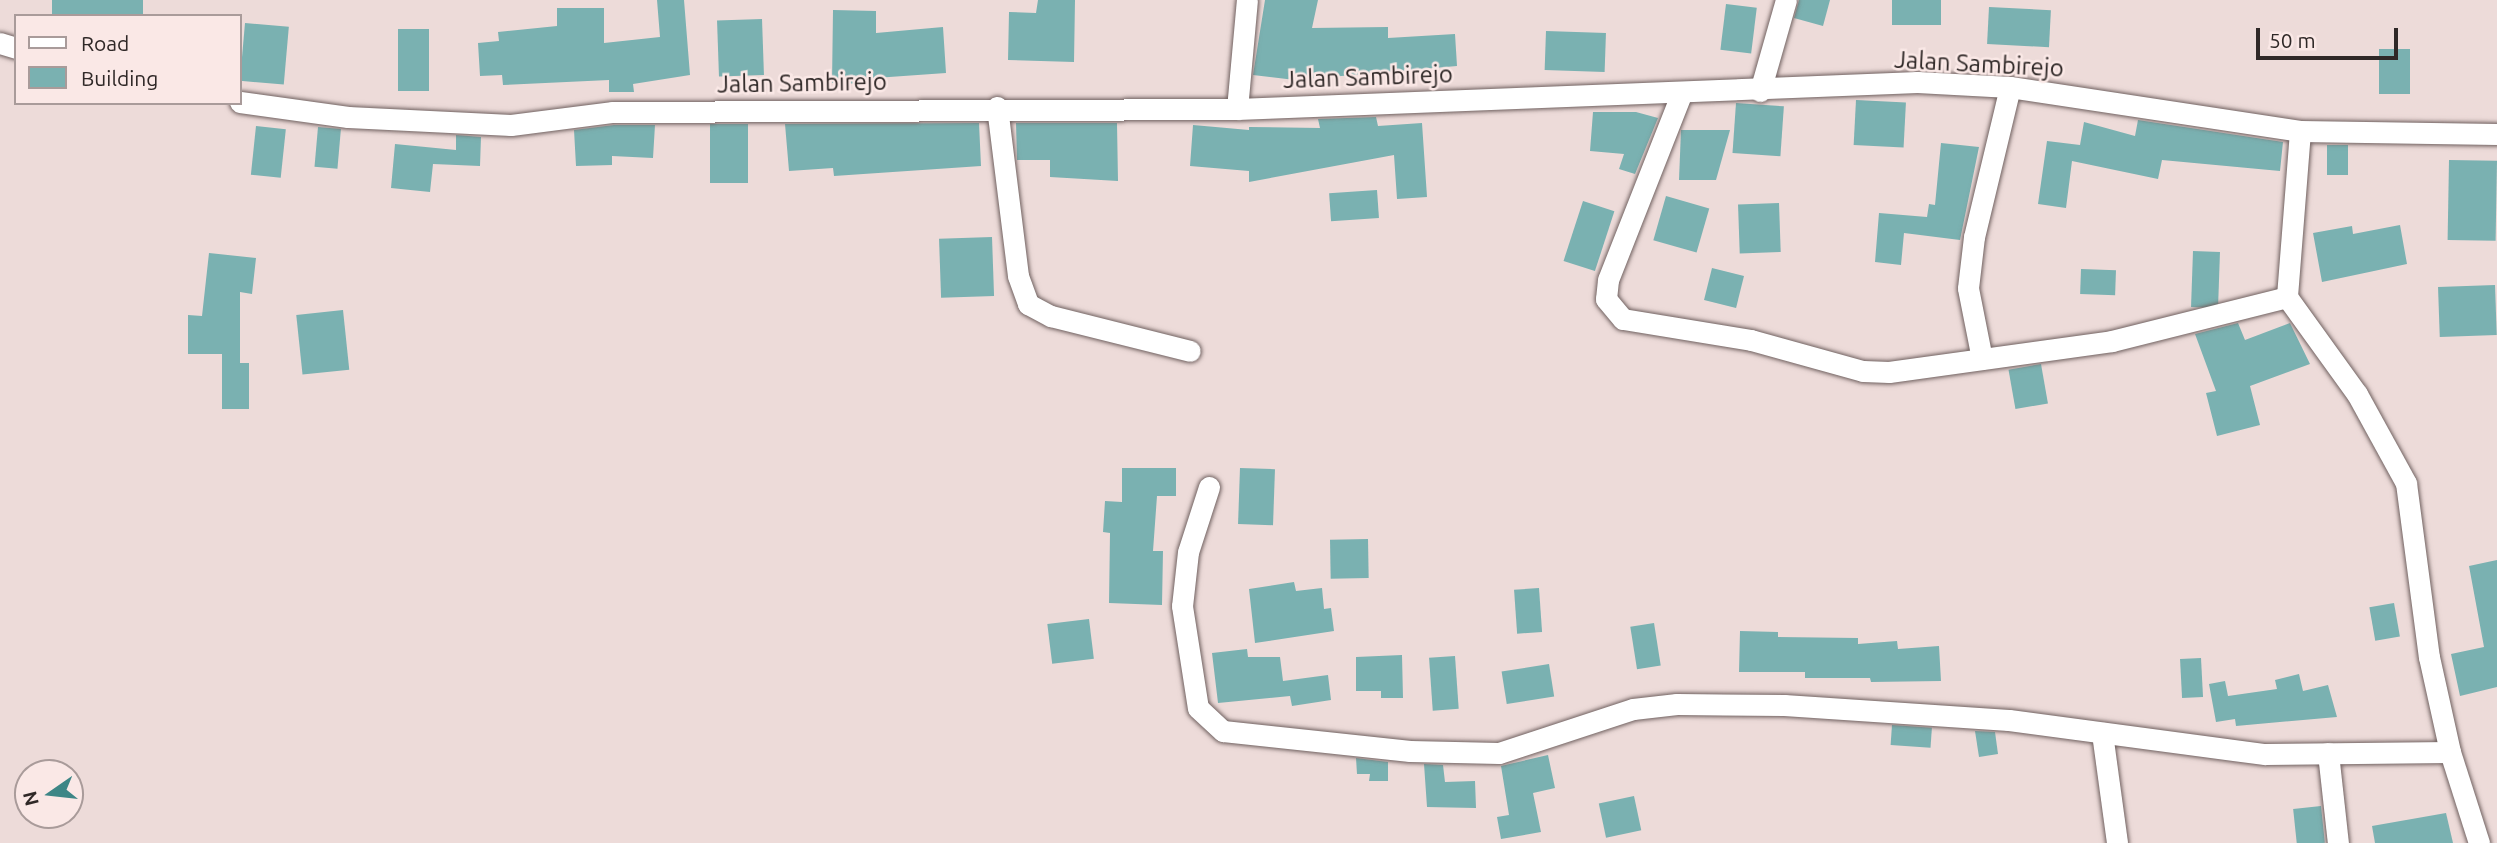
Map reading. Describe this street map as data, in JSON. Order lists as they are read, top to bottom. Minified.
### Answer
{"streets":{"street":["Jalan Sambirejo"]},"legend":["Road","Building"],"scale_bar":"50 m","north":"left"}
